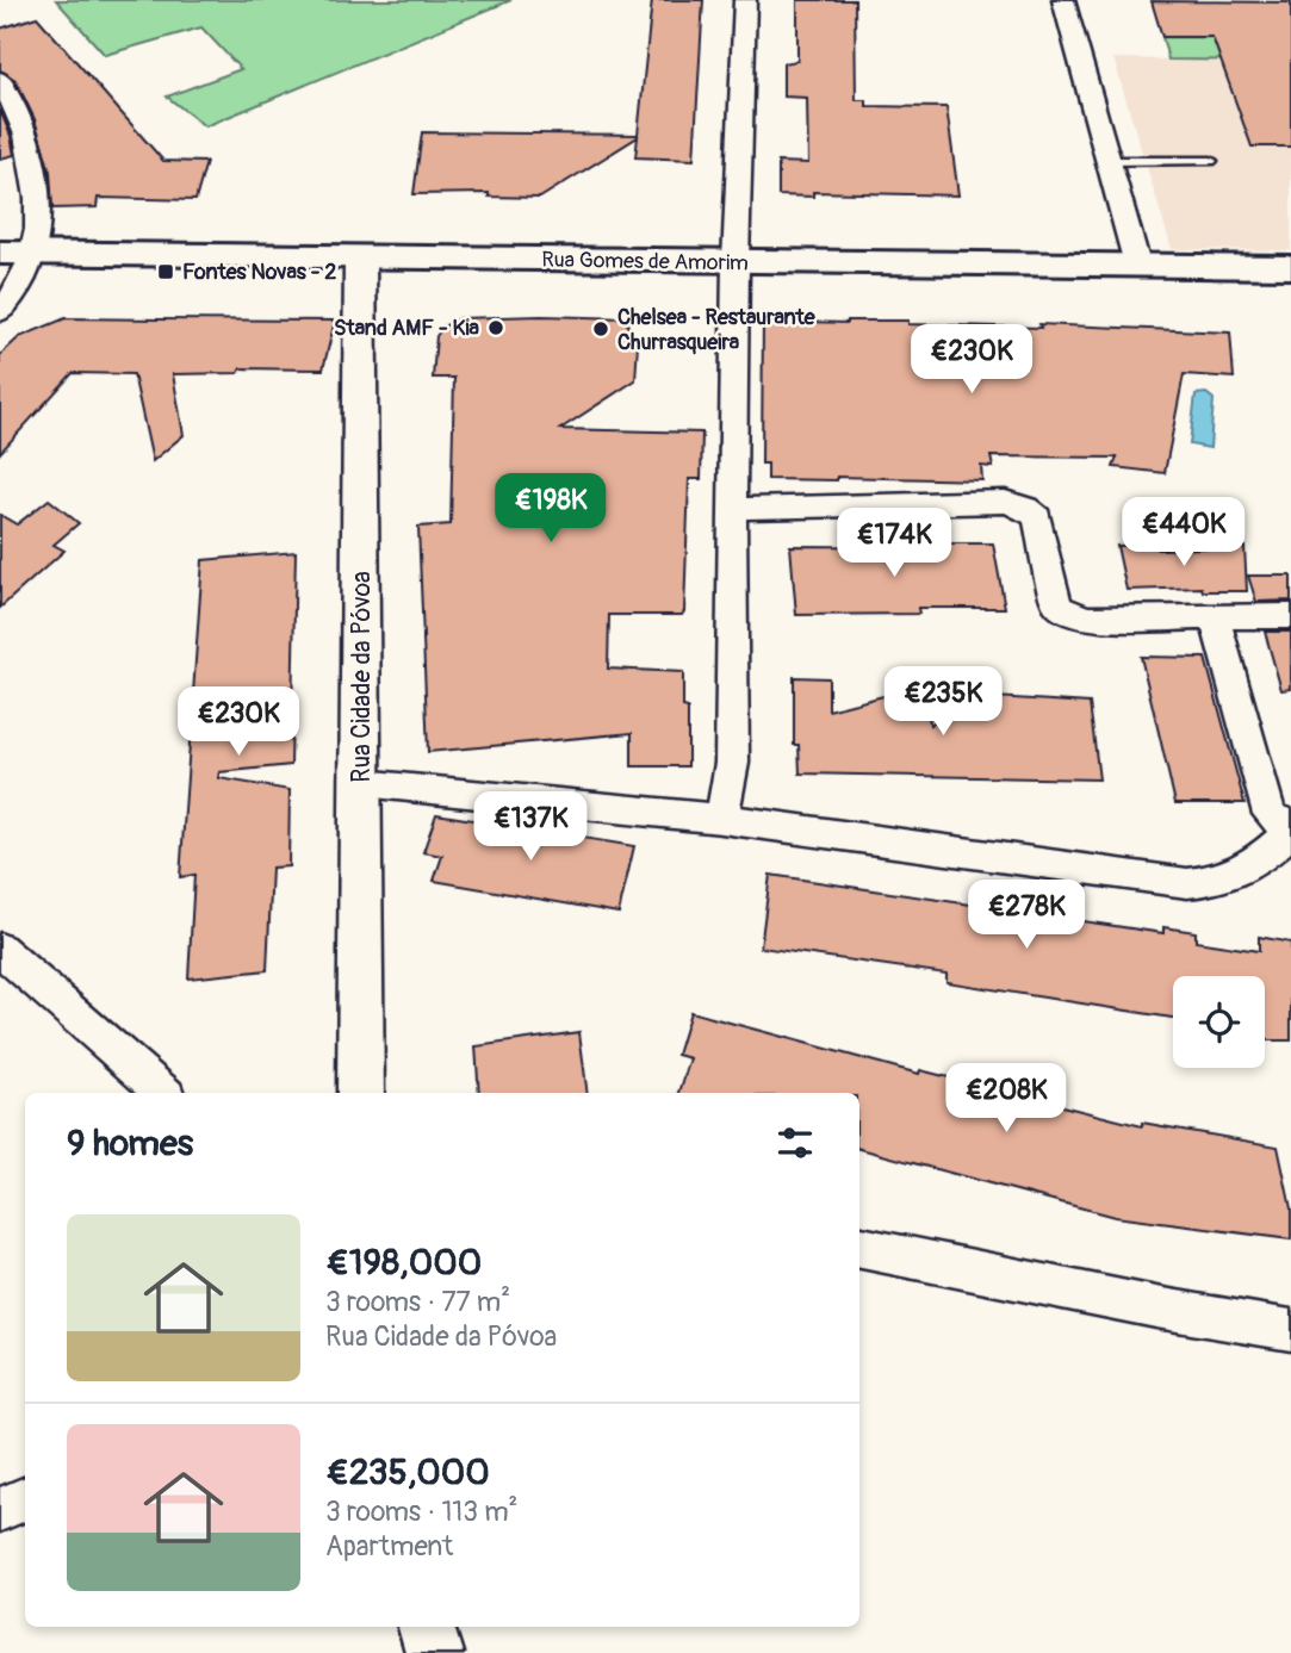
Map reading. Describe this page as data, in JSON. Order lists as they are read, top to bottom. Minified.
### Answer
{"streets":{"main road":["Rua Gomes de Amorim"],"street":["Rua Cidade da Póvoa"]},"crossings":[["Rua Gomes de Amorim","Rua Cidade da Póvoa"]],"places":{"transit":["Fontes Novas - 2"],"other":["Stand AMF - Kia","Chelsea - Restaurante Churrasqueira"]},"page":{"price":["€230K","€198K","€440K","€174K","€235K","€230K","€137K","€278K","€208K"],"heading":"9 homes","list":[{"name":"€198,000","note":"3 rooms · 77 m² · Rua Cidade da Póvoa"},{"name":"€235,000","note":"3 rooms · 113 m² · Apartment"}]}}
